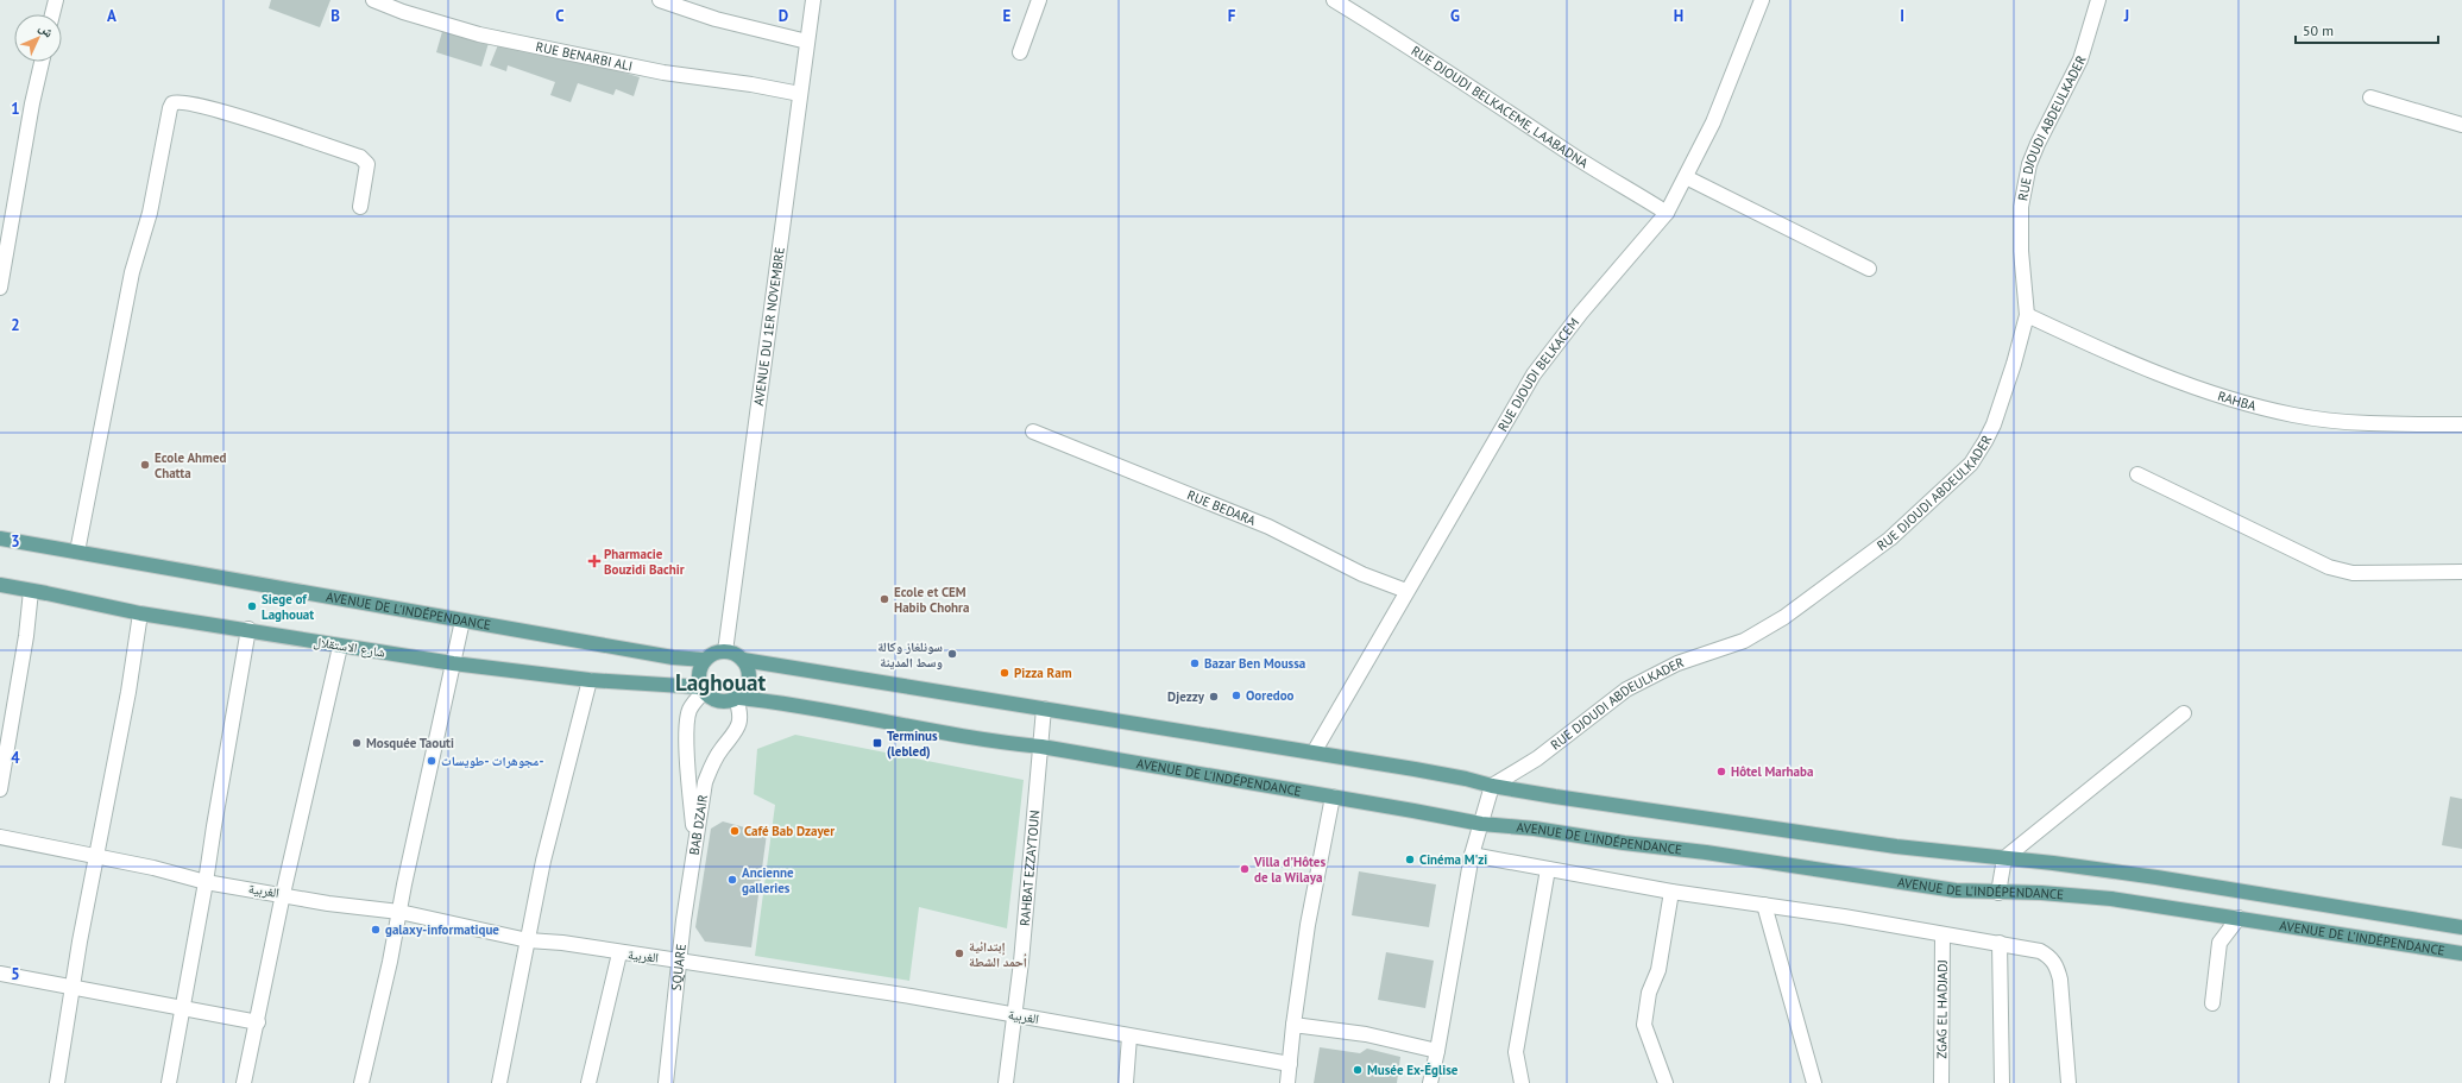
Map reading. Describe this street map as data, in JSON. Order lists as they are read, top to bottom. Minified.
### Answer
{"streets":{"main road":["AVENUE DE L'INDÉPENDANCE","شارع الاستقلال"],"street":["RUE BENARBI ALI","RUE DJOUDI BELKACEME, LAABADNA","RUE DJOUDI ABDEULKADER","AVENUE DU 1ER NOVEMBRE","RUE DJOUDI BELKACEM","RAHBA","RUE BEDARA","BAB DZAIR","RAHBAT EZZAYTOUN","الغربية","SQUARE","ZGAG EL HADJADJ"]},"crossings":[["RUE BENARBI ALI","AVENUE DU 1ER NOVEMBRE"],["RUE DJOUDI BELKACEME, LAABADNA","RUE DJOUDI BELKACEM"],["RUE DJOUDI ABDEULKADER","RAHBA"],["RUE DJOUDI ABDEULKADER","AVENUE DE L'INDÉPENDANCE"],["AVENUE DU 1ER NOVEMBRE","AVENUE DE L'INDÉPENDANCE"],["AVENUE DU 1ER NOVEMBRE","شارع الاستقلال"],["AVENUE DU 1ER NOVEMBRE","BAB DZAIR"],["RUE DJOUDI BELKACEM","RUE BEDARA"],["RUE DJOUDI BELKACEM","AVENUE DE L'INDÉPENDANCE"],["AVENUE DE L'INDÉPENDANCE","شارع الاستقلال"],["AVENUE DE L'INDÉPENDANCE","BAB DZAIR"],["AVENUE DE L'INDÉPENDANCE","RAHBAT EZZAYTOUN"],["شارع الاستقلال","BAB DZAIR"],["BAB DZAIR","SQUARE"],["RAHBAT EZZAYTOUN","الغربية"],["الغربية","SQUARE"]],"districts":["Laghouat"],"places":{"other":["Ecole Ahmed Chatta","Ecole et CEM Habib Chohra","Siege of Laghouat","سونلغاز وكالة وسط المدينة","Bazar Ben Moussa","Pizza Ram","Ooredoo","Djezzy","Mosquée Taouti","مجوهرات -طويسات-","Hôtel Marhaba","Café Bab Dzayer","Cinéma M'zi","Villa d'Hôtes de la Wilaya","Ancienne galleries","galaxy-informatique","إبتدائية أحمد الشطة","Musée Ex-Église"],"health":["Pharmacie Bouzidi Bachir"],"transit":["Terminus (lebled)"]},"scale_bar":"50 m","north":"top right","grid":{"columns":["A","B","C","D","E","F","G","H","I","J"],"rows":["1","2","3","4","5"]}}
